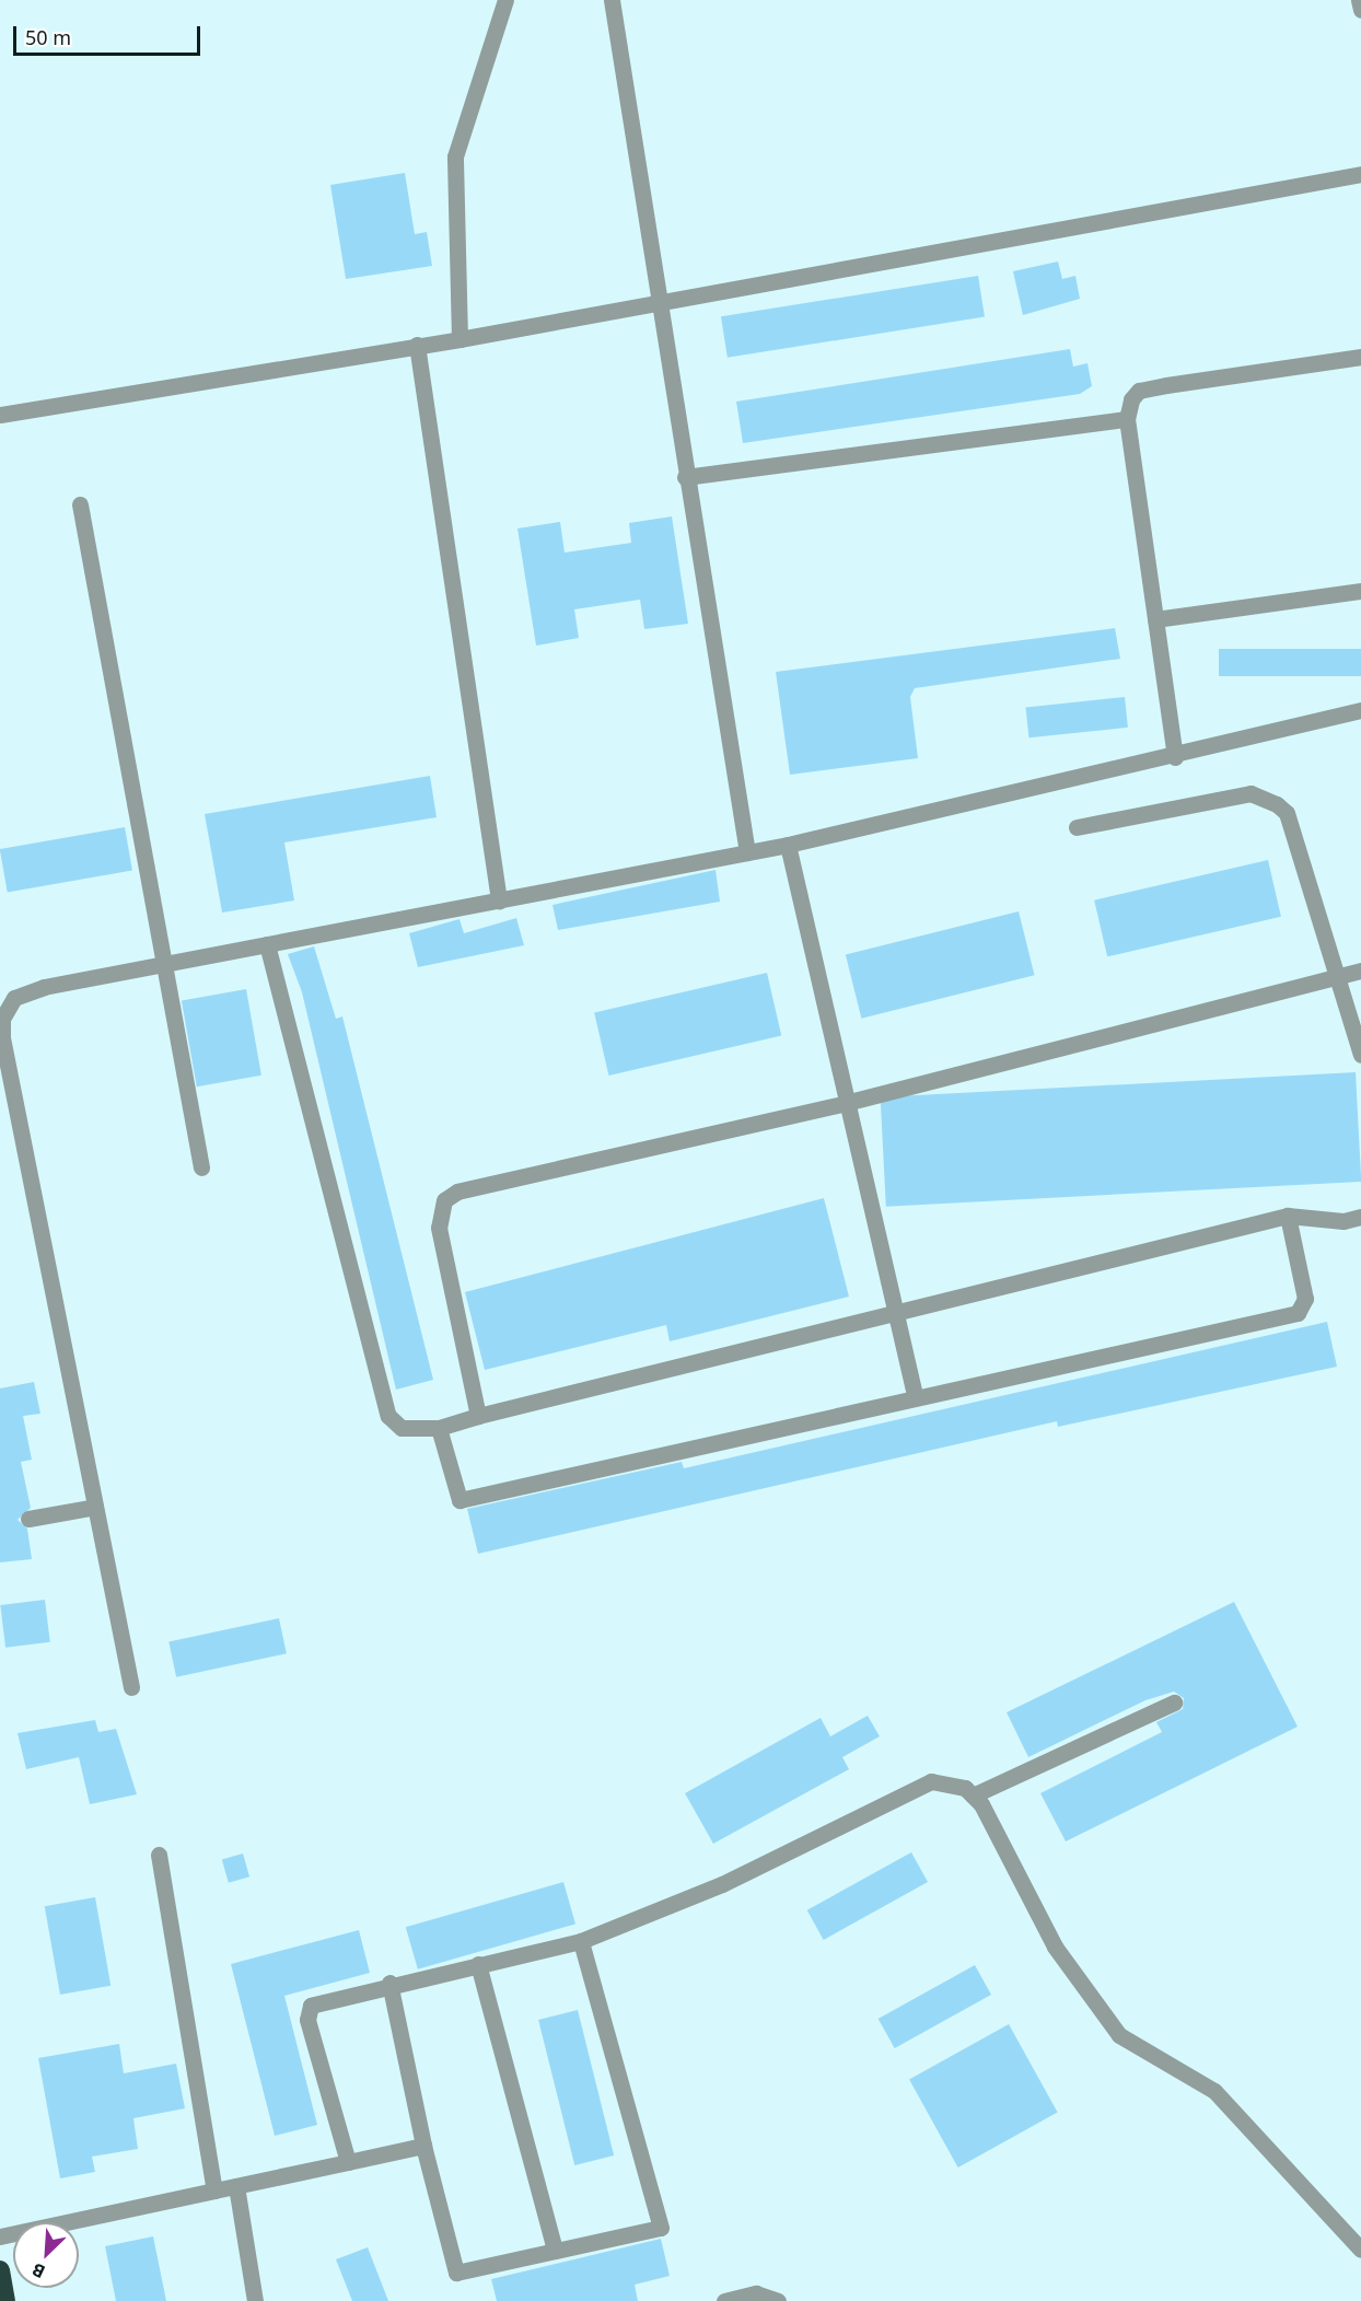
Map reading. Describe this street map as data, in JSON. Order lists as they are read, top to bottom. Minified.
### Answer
{"scale_bar":"50 m","north":"bottom left"}
